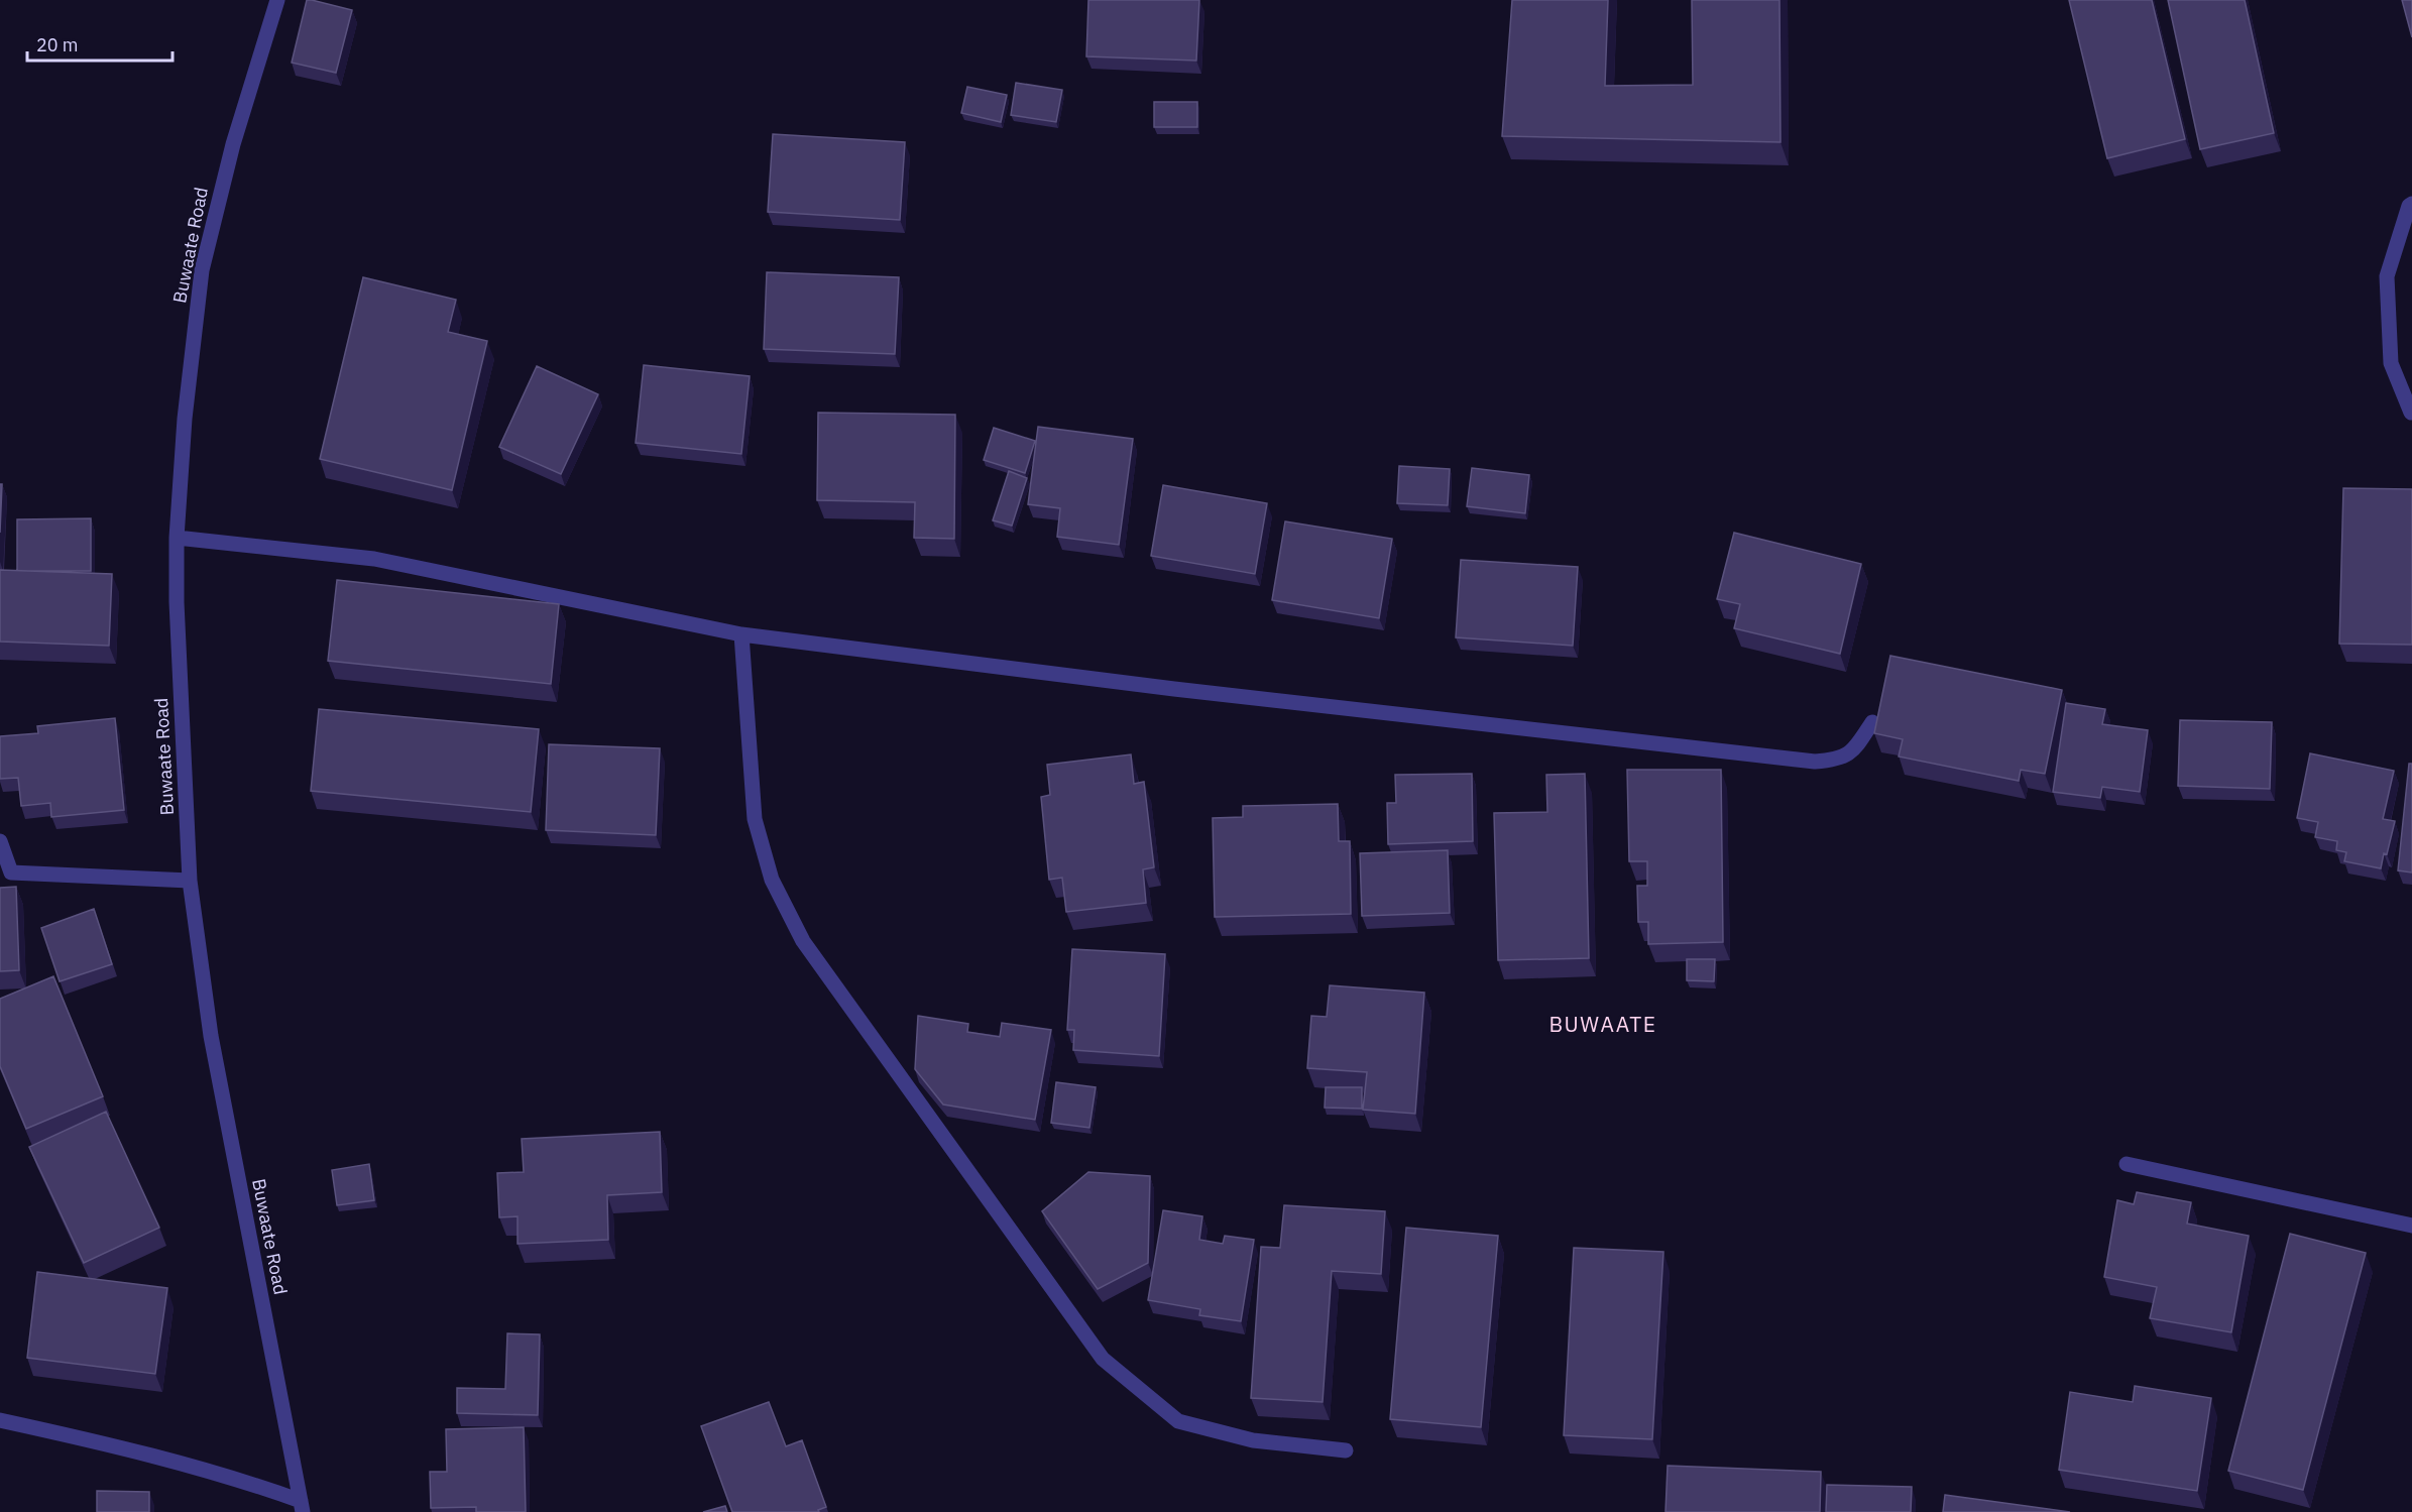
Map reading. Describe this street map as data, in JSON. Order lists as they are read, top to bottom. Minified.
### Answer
{"streets":{"street":["Buwaate Road"]},"districts":["BUWAATE"],"scale_bar":"20 m"}
